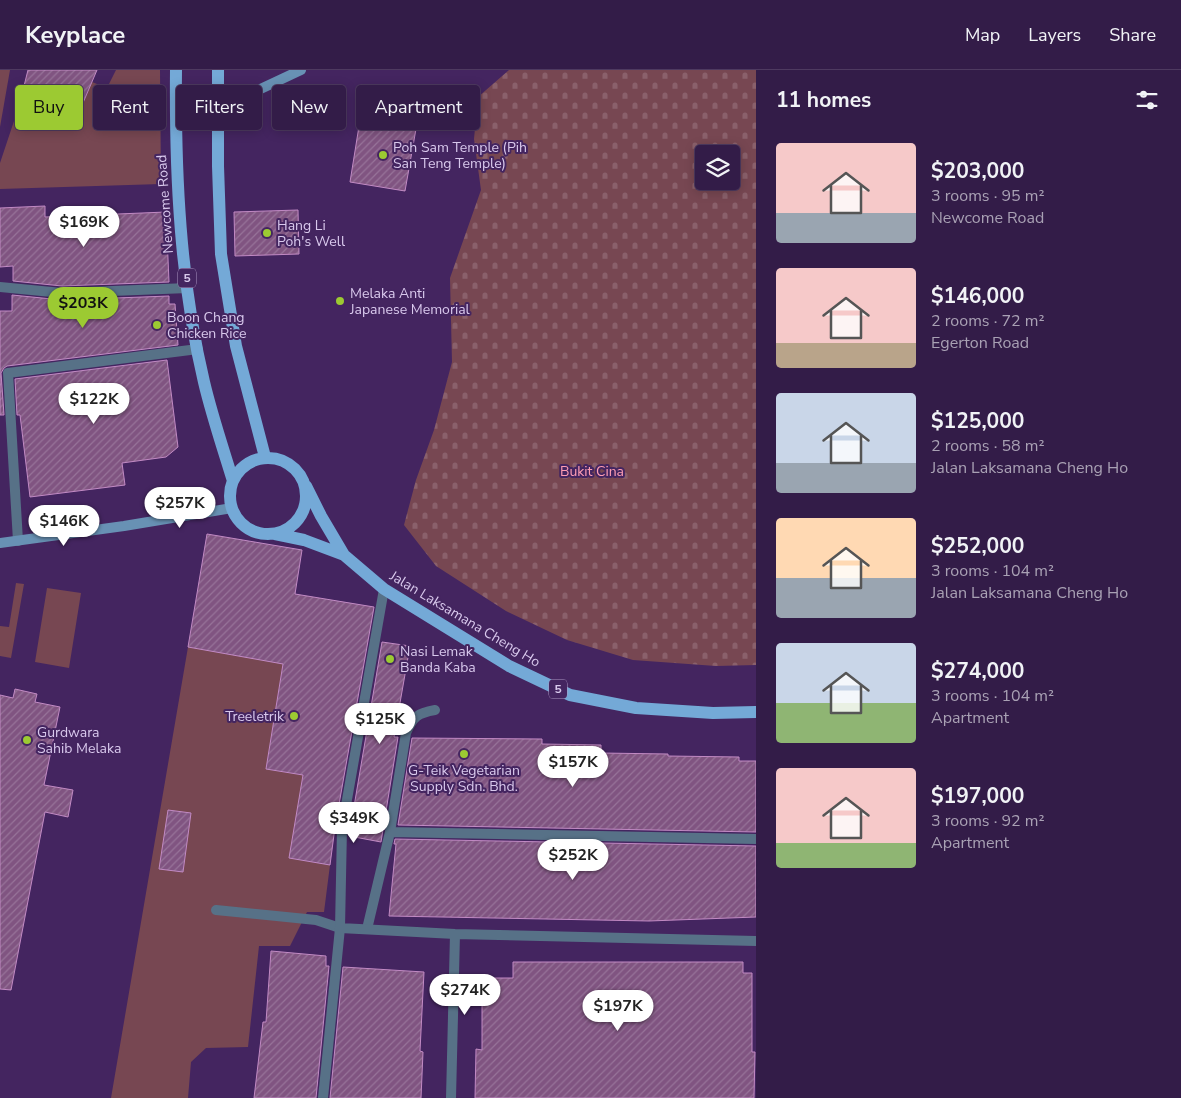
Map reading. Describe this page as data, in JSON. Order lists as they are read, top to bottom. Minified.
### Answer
{"streets":{"main road":["Newcome Road","5","Jalan Laksamana Cheng Ho"]},"crossings":[["Newcome Road","5"],["Newcome Road","Jalan Laksamana Cheng Ho"],["5","Jalan Laksamana Cheng Ho"]],"parks":["Bukit Cina"],"places":["Poh Sam Temple (Pih San Teng Temple)","Hang Li Poh's Well","Melaka Anti Japanese Memorial","Boon Chang Chicken Rice","Nasi Lemak Banda Kaba","Treeletrik","Gurdwara Sahib Melaka","G-Teik Vegetarian Supply Sdn. Bhd."],"page":{"header":"Keyplace","nav":["Map","Layers","Share"],"heading":"11 homes","chip":["Buy","Rent","Filters","New","Apartment"],"list":[{"name":"$203,000","note":"3 rooms · 95 m² · Newcome Road"},{"name":"$146,000","note":"2 rooms · 72 m² · Egerton Road"},{"name":"$125,000","note":"2 rooms · 58 m² · Jalan Laksamana Cheng Ho"},{"name":"$252,000","note":"3 rooms · 104 m² · Jalan Laksamana Cheng Ho"},{"name":"$274,000","note":"3 rooms · 104 m² · Apartment"},{"name":"$197,000","note":"3 rooms · 92 m² · Apartment"}],"price":["$169K","$203K","$122K","$257K","$146K","$125K","$157K","$349K","$252K","$274K","$197K"]}}
